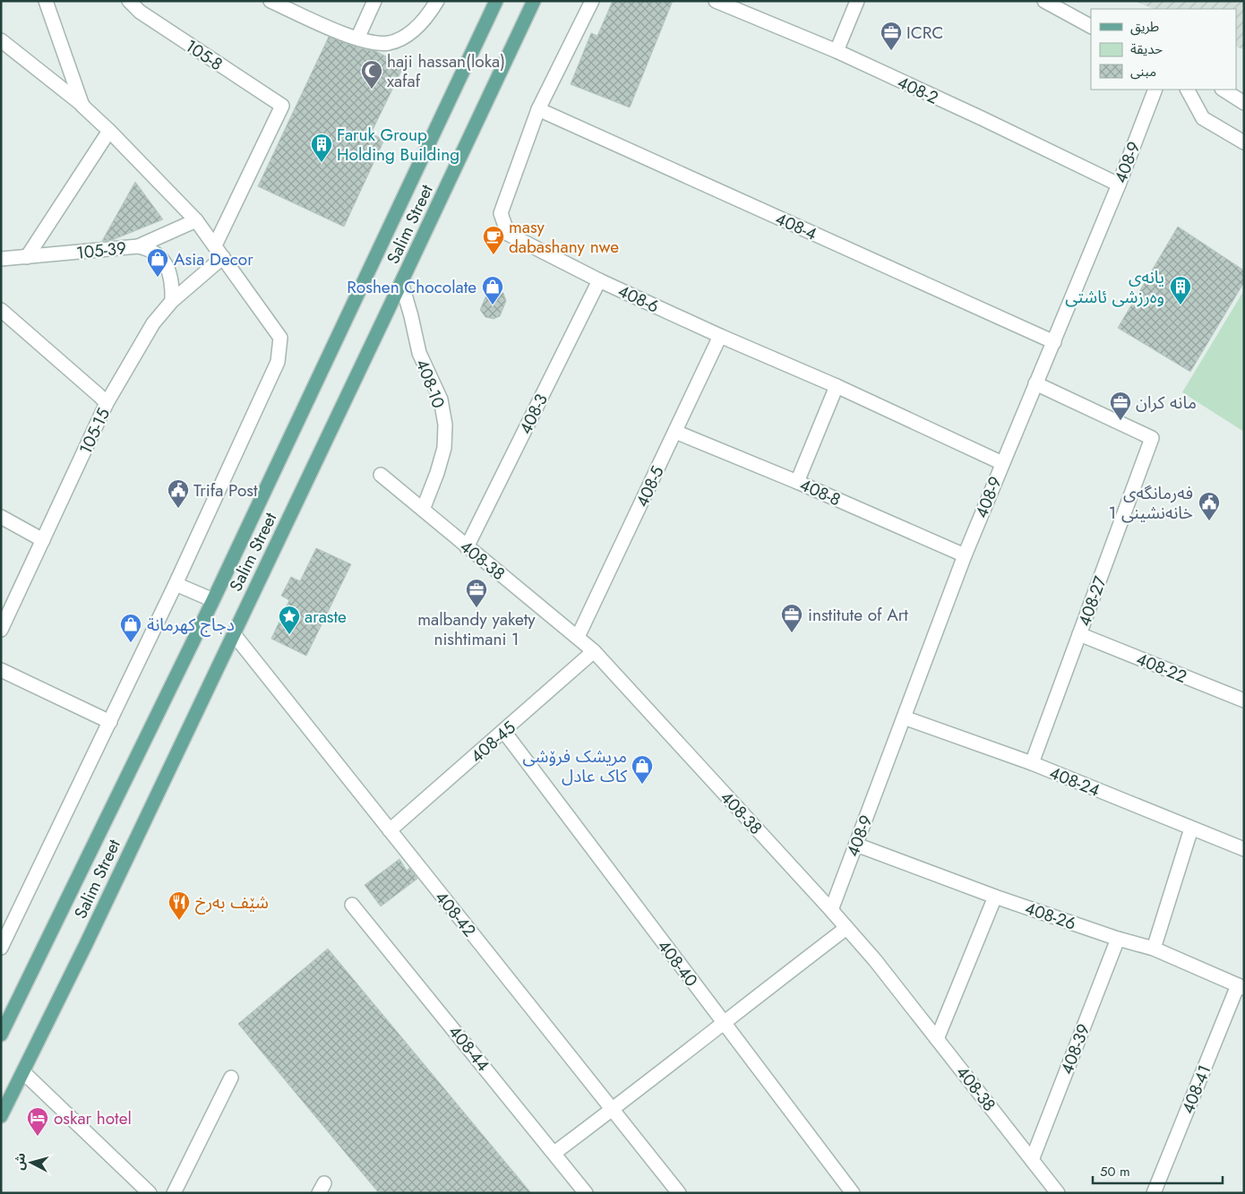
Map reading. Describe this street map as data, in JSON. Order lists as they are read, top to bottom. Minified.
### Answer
{"streets":{"main road":["Salim Street"],"street":["105-8","408-2","408-9","408-4","105-39","408-6","408-10","408-3","105-15","408-5","408-8","408-38","408-27","408-22","408-45","408-24","408-42","408-26","408-40","408-44","408-39","408-41"]},"crossings":[["105-8","105-15"],["408-2","408-9"],["408-9","408-4"],["408-9","408-6"],["408-9","408-8"],["408-9","408-38"],["408-9","408-27"],["408-9","408-24"],["408-9","408-26"],["Salim Street","408-10"],["Salim Street","408-42"],["408-4","408-6"],["408-6","408-3"],["408-6","408-5"],["408-10","408-38"],["408-3","408-38"],["408-5","408-8"],["408-5","408-38"],["408-38","408-45"],["408-38","408-39"],["408-27","408-22"],["408-27","408-24"],["408-45","408-42"],["408-45","408-40"],["408-26","408-39"],["408-26","408-41"]],"places":{"office":["ICRC","مانه كران","malbandy yakety nishtimani 1","institute of Art"],"mosque":["haji hassan(loka) xafaf"],"building":["Faruk Group Holding Building","یانەی وەرزشی ئاشتی"],"cafe":["masy dabashany nwe"],"shop":["Asia Decor","Roshen Chocolate","دجاج كهرمانة","مریشک فرۆشی کاک عادل"],"public building":["Trifa Post","فەرمانگەی خانەنشینی 1"],"place":["araste"],"restaurant":["شێف بەرخ"],"hotel":["oskar hotel"]},"legend":["طريق","حديقة","مبنى"],"scale_bar":"50 m","north":"left"}
